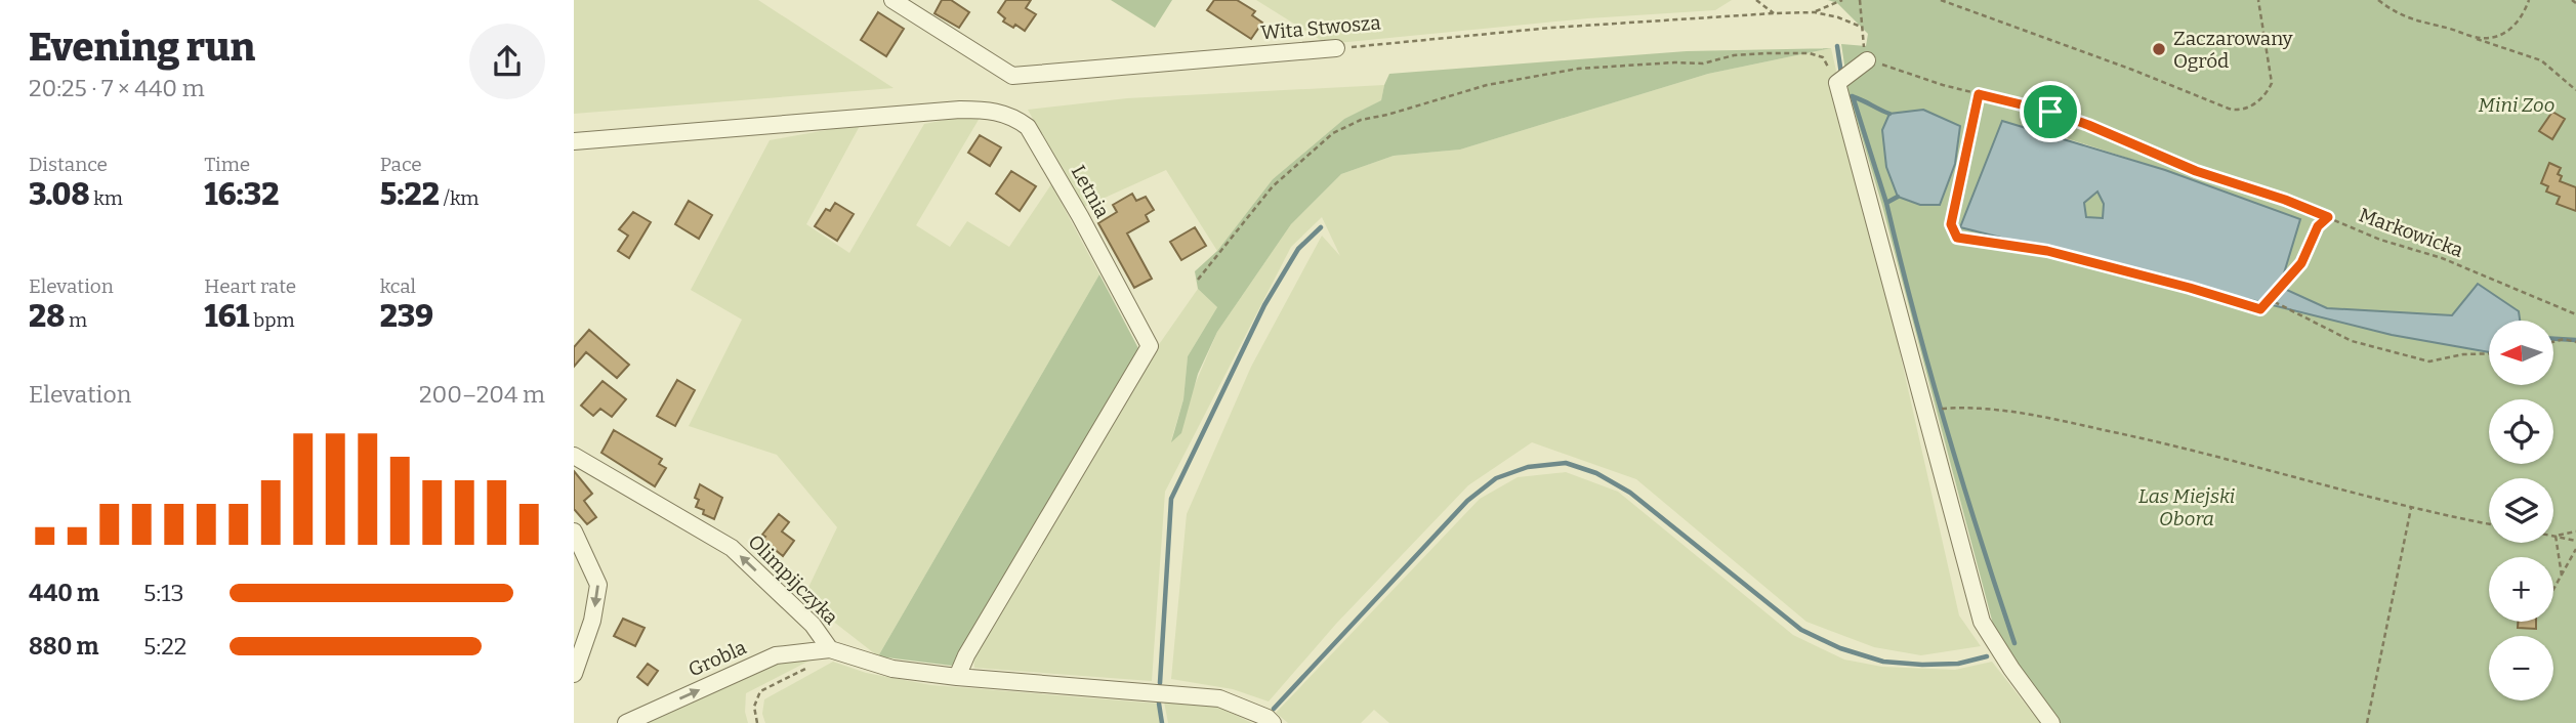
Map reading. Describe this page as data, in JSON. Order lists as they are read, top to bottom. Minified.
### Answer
{"streets":{"street":["Wita Stwosza","Letnia","Olimpijczyka","Grobla"],"path":["Markowicka"]},"crossings":[["Letnia","Olimpijczyka"],["Olimpijczyka","Grobla"]],"one_way":["Olimpijczyka","Grobla"],"parks":["Mini Zoo","Las Miejski Obora"],"places":["Zaczarowany Ogród"],"north":"left","page":{"heading":["Evening run","20:25 · 7 × 440 m"],"stats":[["Distance","3.08 km"],["Time","16:32"],["Pace","5:22 /km"],["Elevation","28 m"],["Heart rate","161 bpm"],["kcal","239"]],"map_buttons":["+","−"],"chart":["Elevation","200–204 m"],"list":[{"name":"440 m","note":"5:13"},{"name":"880 m","note":"5:22"}]}}
